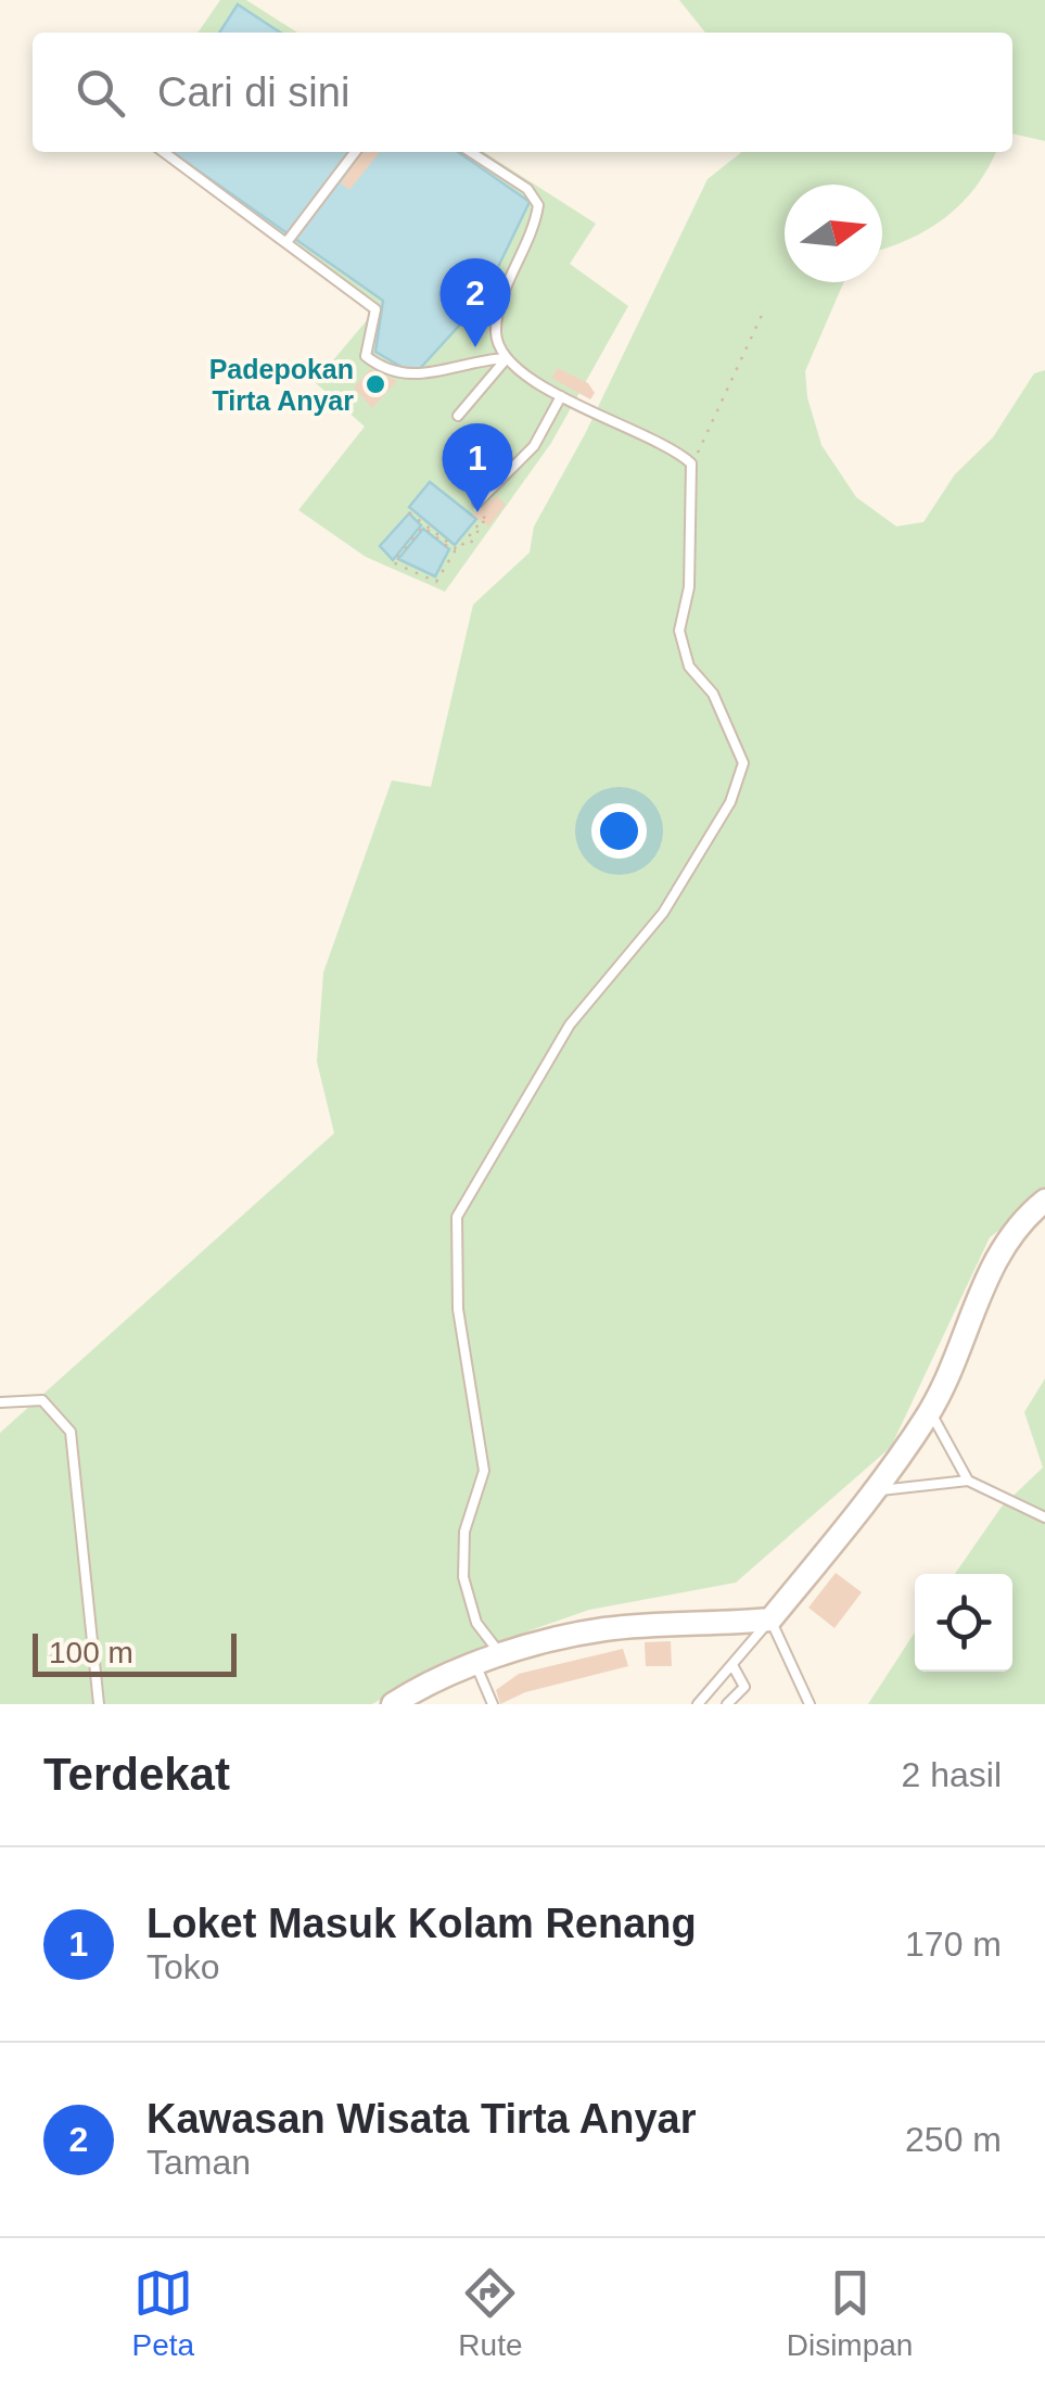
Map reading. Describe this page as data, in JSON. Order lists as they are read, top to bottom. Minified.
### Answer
{"places":["Padepokan Tirta Anyar"],"scale_bar":"100 m","north":"right","page":{"search":"Cari di sini","pins":["2","1"],"scale":"100 m","heading":["Terdekat","2 hasil"],"list":[{"mark":"1","name":"Loket Masuk Kolam Renang","note":"Toko","value":"170 m"},{"mark":"2","name":"Kawasan Wisata Tirta Anyar","note":"Taman","value":"250 m"}],"nav":["Peta","Rute","Disimpan"]}}
